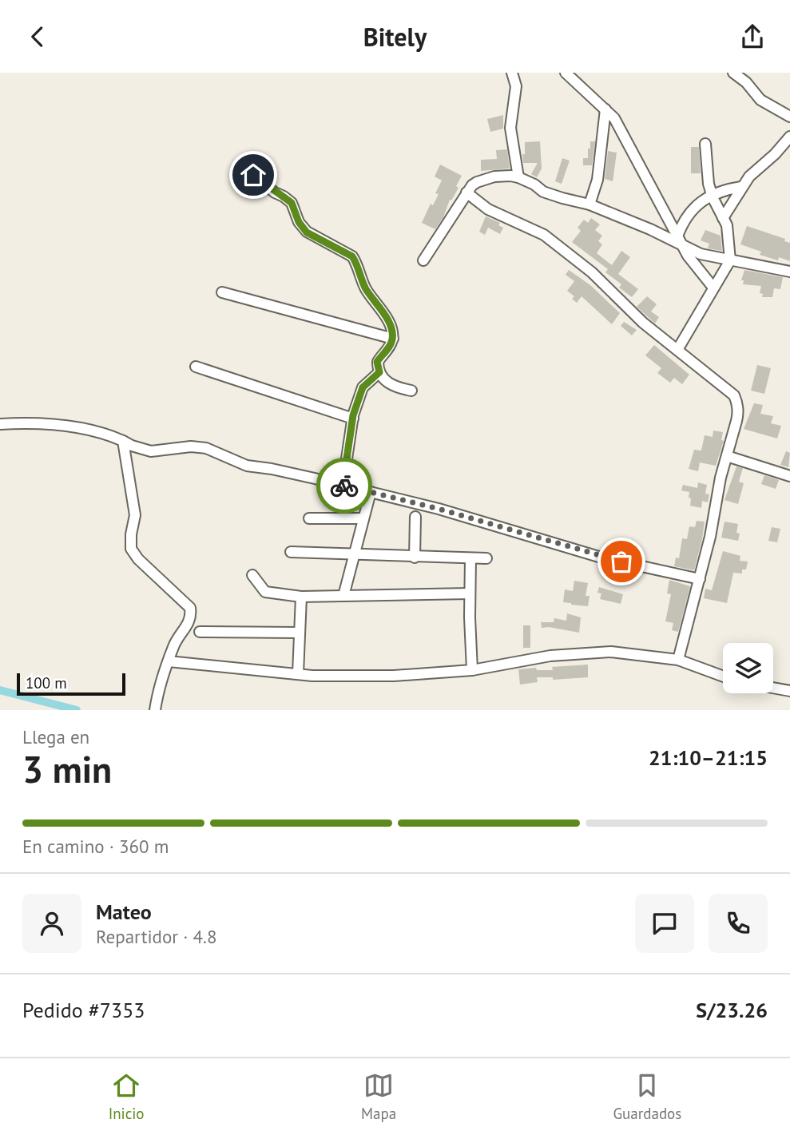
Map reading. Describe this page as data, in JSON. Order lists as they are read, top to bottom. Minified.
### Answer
{"scale_bar":"100 m","page":{"header":"Bitely","scale":"100 m","heading":["3 min","Llega en","21:10–21:15"],"panel":["Mateo","Repartidor · 4.8","Pedido #7353","S/23.26"],"bar":"En camino · 360 m","tabs":["Inicio","Mapa","Guardados"]}}
